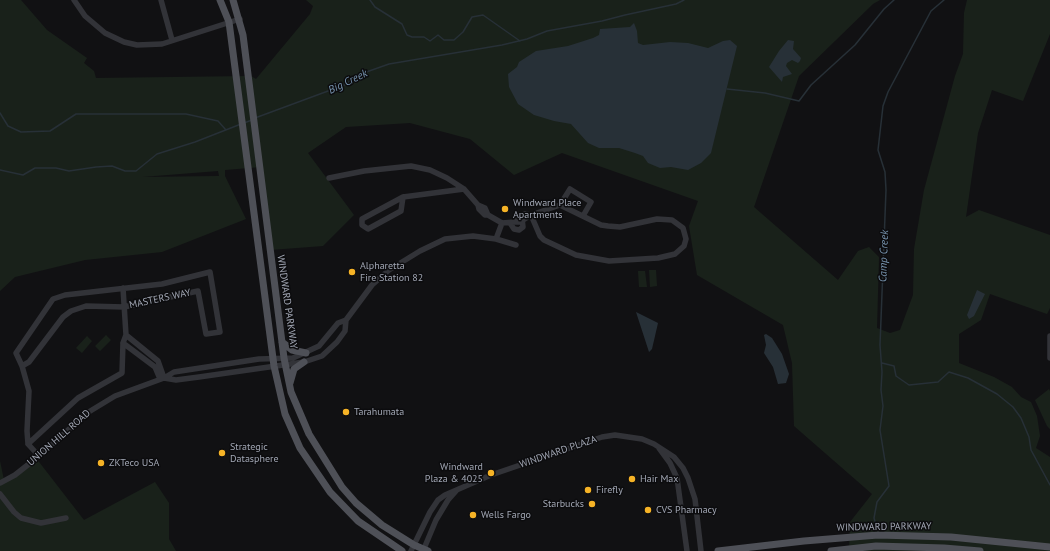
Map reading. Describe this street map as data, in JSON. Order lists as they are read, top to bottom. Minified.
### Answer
{"streets":{"main road":["WINDWARD PARKWAY"],"street":["MASTERS WAY","UNION HILL ROAD","WINDWARD PLAZA"]},"crossings":[["WINDWARD PARKWAY","UNION HILL ROAD"],["WINDWARD PARKWAY","WINDWARD PLAZA"]],"water":["Big Creek","Camp Creek"],"places":["Windward Place Apartments","Alpharetta Fire Station 82","Tarahumata","Strategic Datasphere","ZKTeco USA","Windward Plaza & 4025","Hair Max","Firefly","Starbucks","CVS Pharmacy","Wells Fargo"]}
